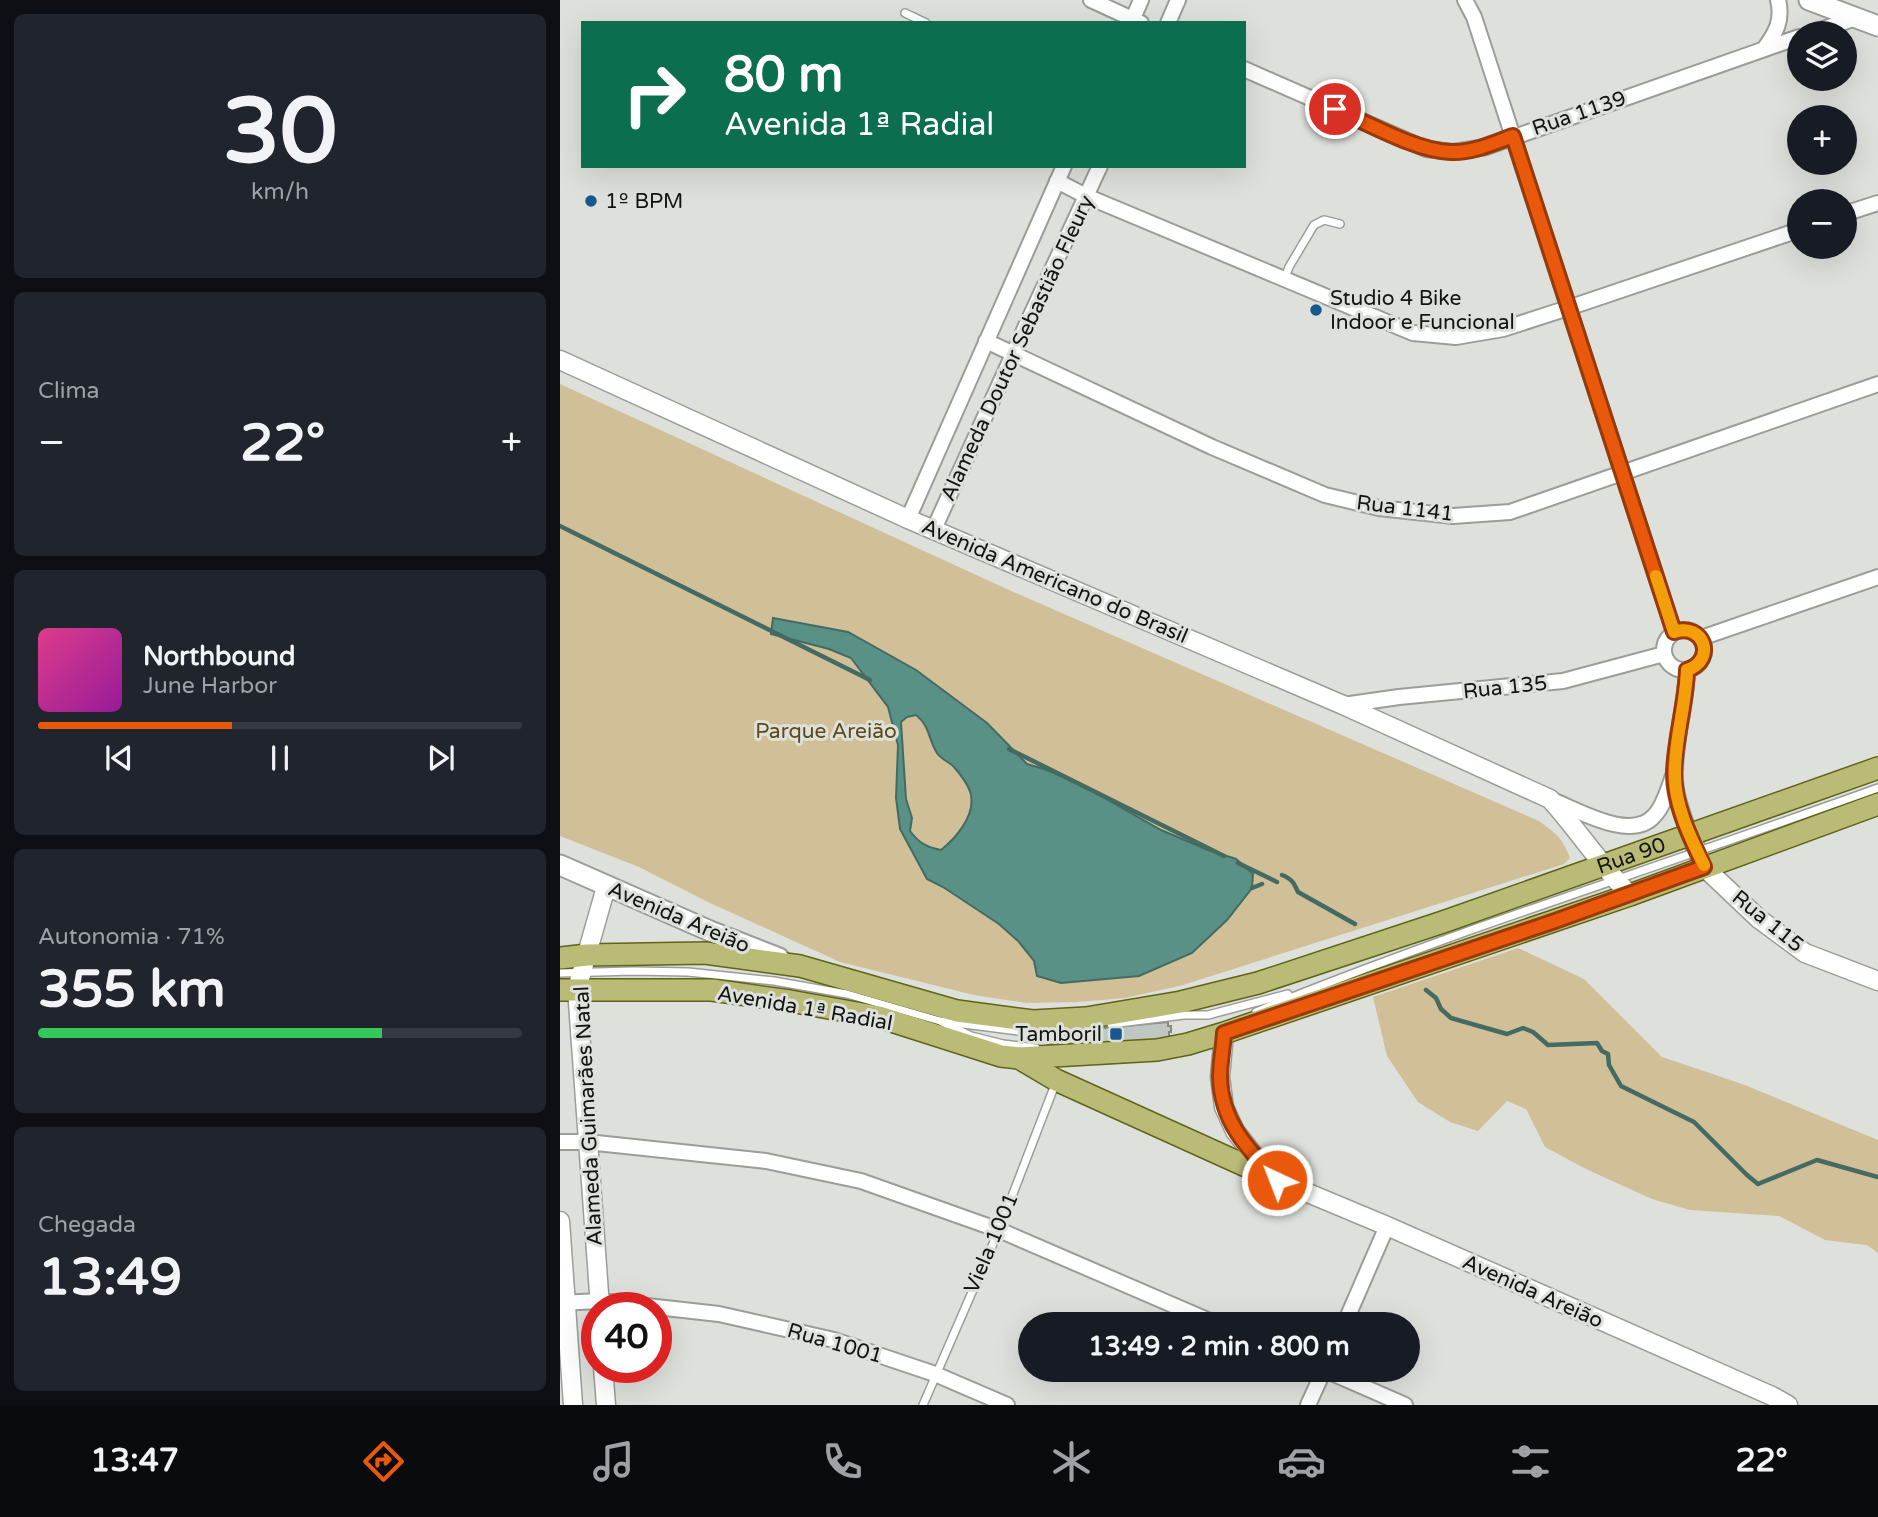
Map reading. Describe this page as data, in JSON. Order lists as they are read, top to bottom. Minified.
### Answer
{"streets":{"main road":["Rua 90","Avenida Areião","Avenida 1ª Radial"],"street":["Rua 1139","Alameda Doutor Sebastião Fleury","Rua 1141","Avenida Americano do Brasil","Rua 135","Rua 115","Alameda Guimarães Natal","Rua 1001"],"lane":["Viela 1001"]},"crossings":[["Alameda Doutor Sebastião Fleury","Rua 1141"],["Alameda Doutor Sebastião Fleury","Avenida Americano do Brasil"],["Avenida Americano do Brasil","Rua 135"],["Avenida Americano do Brasil","Rua 90"],["Rua 90","Rua 115"],["Rua 90","Avenida 1ª Radial"],["Avenida Areião","Avenida 1ª Radial"],["Avenida Areião","Alameda Guimarães Natal"],["Avenida 1ª Radial","Alameda Guimarães Natal"],["Alameda Guimarães Natal","Rua 1001"],["Viela 1001","Rua 1001"]],"parks":["Parque Areião"],"places":{"other":["1º BPM","Studio 4 Bike Indoor e Funcional"],"transit":["Tamboril"]},"page":{"tile":[["30","km/h"],"Clima",["Autonomia · 71%","355 km"],["Chegada","13:49"]],"map_buttons":["+","−"],"turn":["80 m","Avenida 1ª Radial"],"heat":["−","22°","+"],"song":["Northbound","June Harbor"],"limit":"40","trip":"13:49 · 2 min · 800 m","tabs":["13:47","22°"]}}
